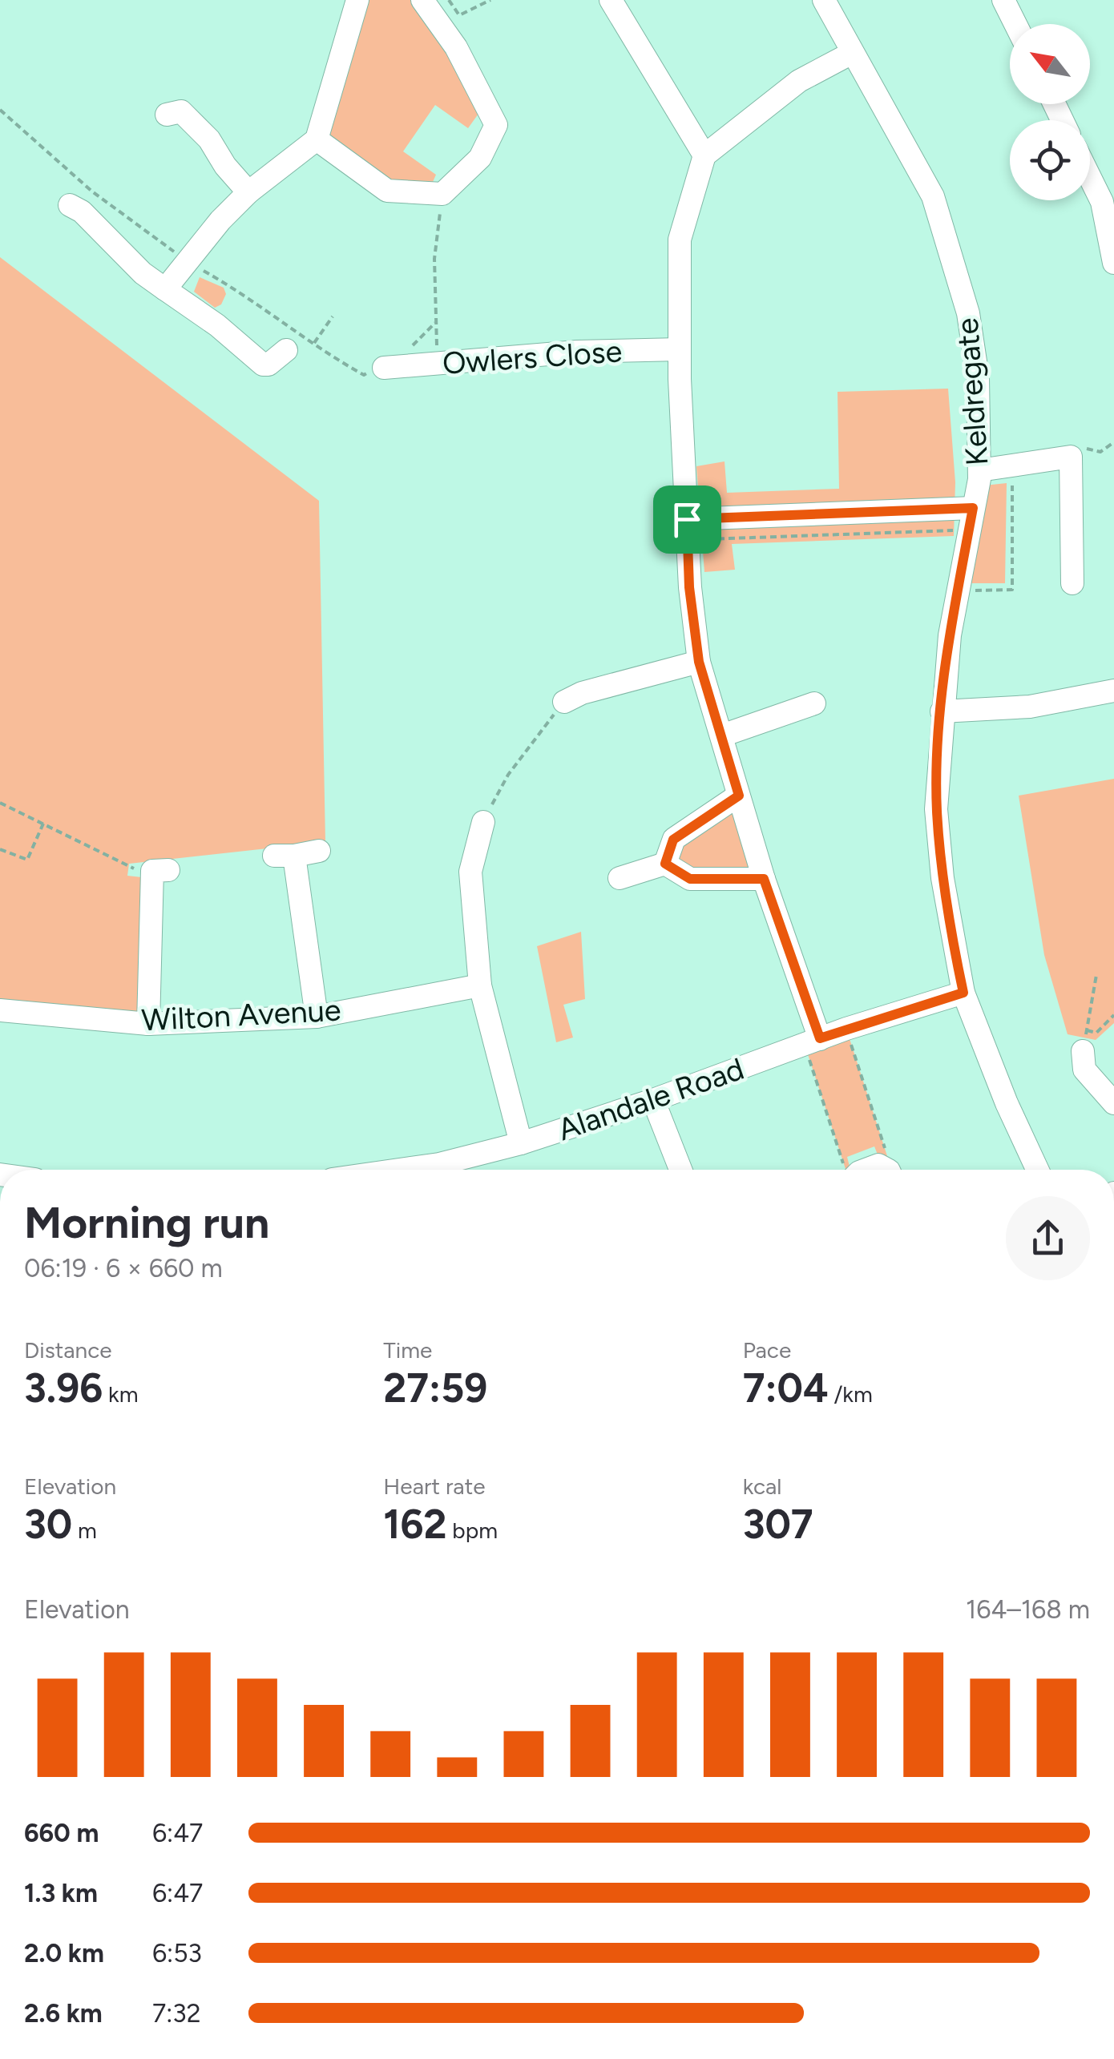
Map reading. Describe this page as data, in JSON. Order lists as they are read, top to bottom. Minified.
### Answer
{"streets":{"street":["Owlers Close","Keldregate","Wilton Avenue","Alandale Road"]},"crossings":[["Keldregate","Alandale Road"]],"north":"top left","page":{"heading":["Morning run","06:19 · 6 × 660 m"],"stats":[["Distance","3.96 km"],["Time","27:59"],["Pace","7:04 /km"],["Elevation","30 m"],["Heart rate","162 bpm"],["kcal","307"]],"chart":["Elevation","164–168 m"],"list":[{"name":"660 m","note":"6:47"},{"name":"1.3 km","note":"6:47"},{"name":"2.0 km","note":"6:53"},{"name":"2.6 km","note":"7:32"}]}}
